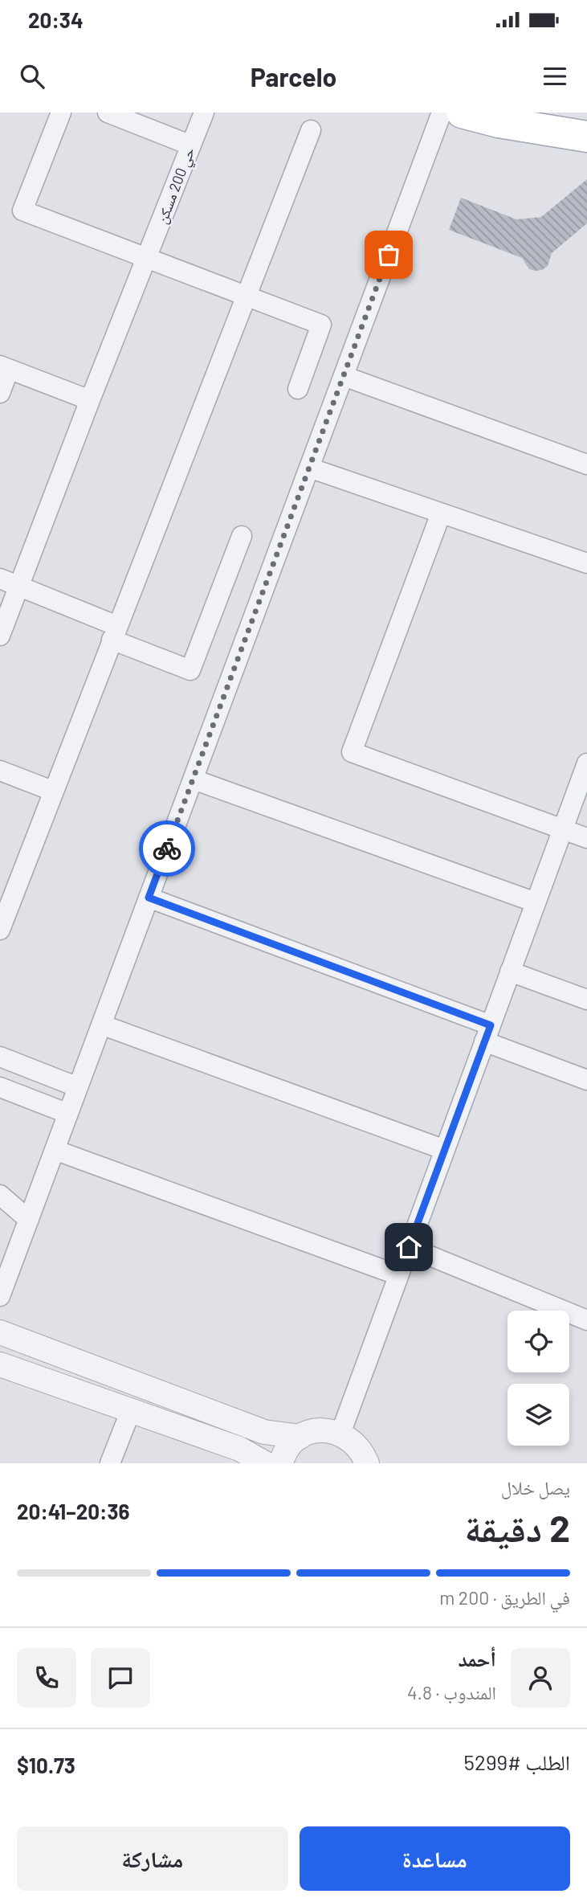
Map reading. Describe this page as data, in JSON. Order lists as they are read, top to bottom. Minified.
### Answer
{"streets":{"street":["حي 200 مسكن"]},"page":{"status":"20:34","header":"Parcelo","heading":["2 دقيقة","يصل خلال","20:36–20:41"],"panel":["أحمد","المندوب · 4.8","الطلب #5299","$10.73"],"bar":"في الطريق · 200 m","buttons":["مساعدة","مشاركة"]}}
